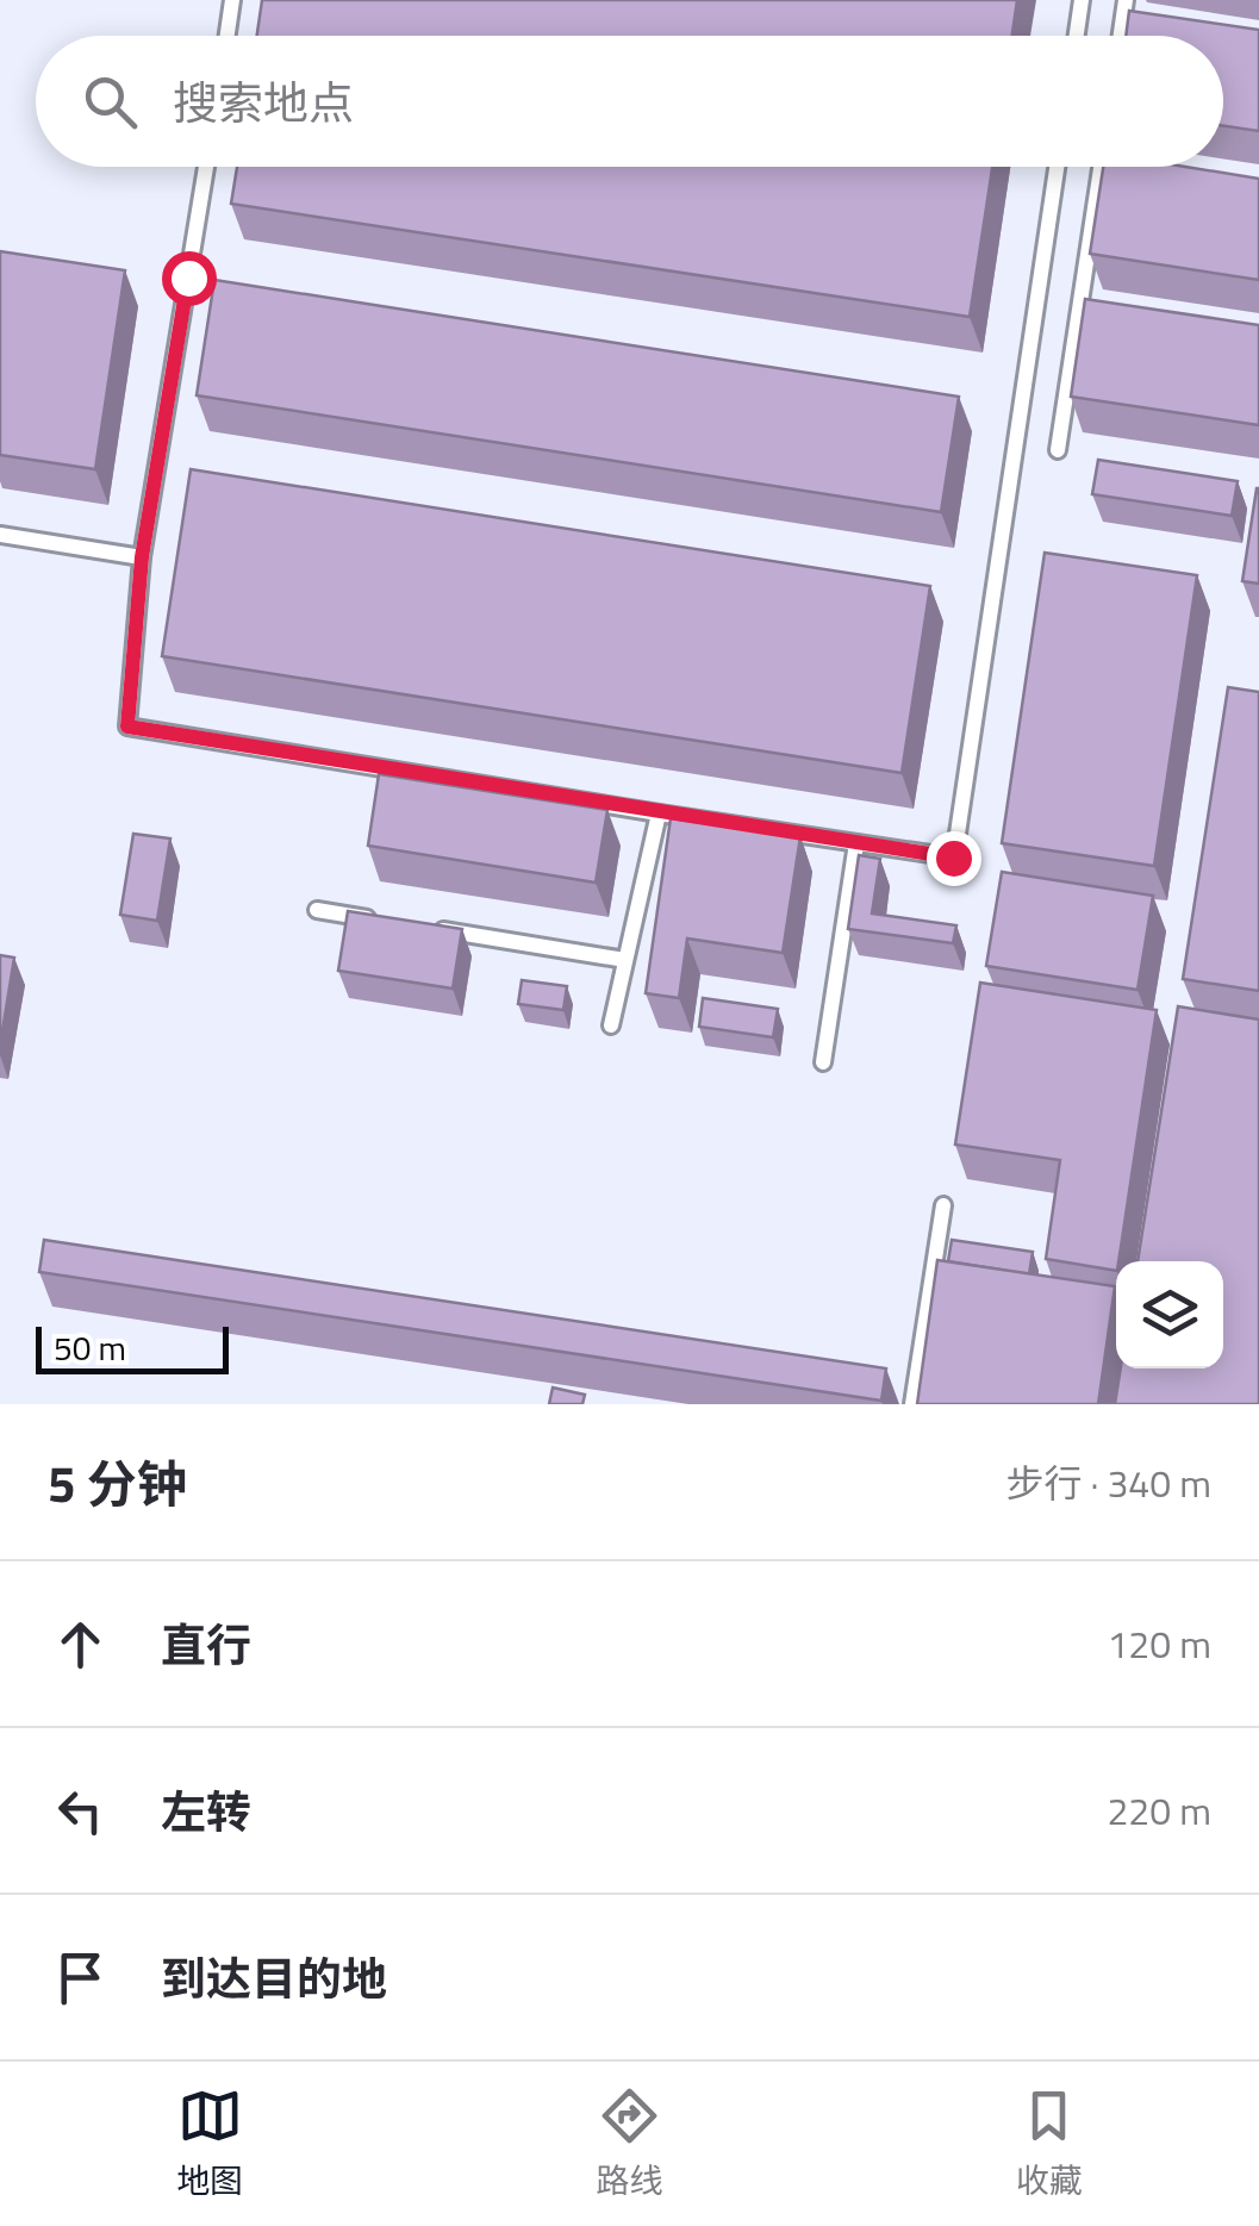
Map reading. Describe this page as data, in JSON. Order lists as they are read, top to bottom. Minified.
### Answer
{"scale_bar":"50 m","page":{"search":"搜索地点","scale":"50 m","heading":["5 分钟","步行 · 340 m"],"list":[["直行","120 m"],["左转","220 m"],"到达目的地"],"nav":["地图","路线","收藏"]}}
